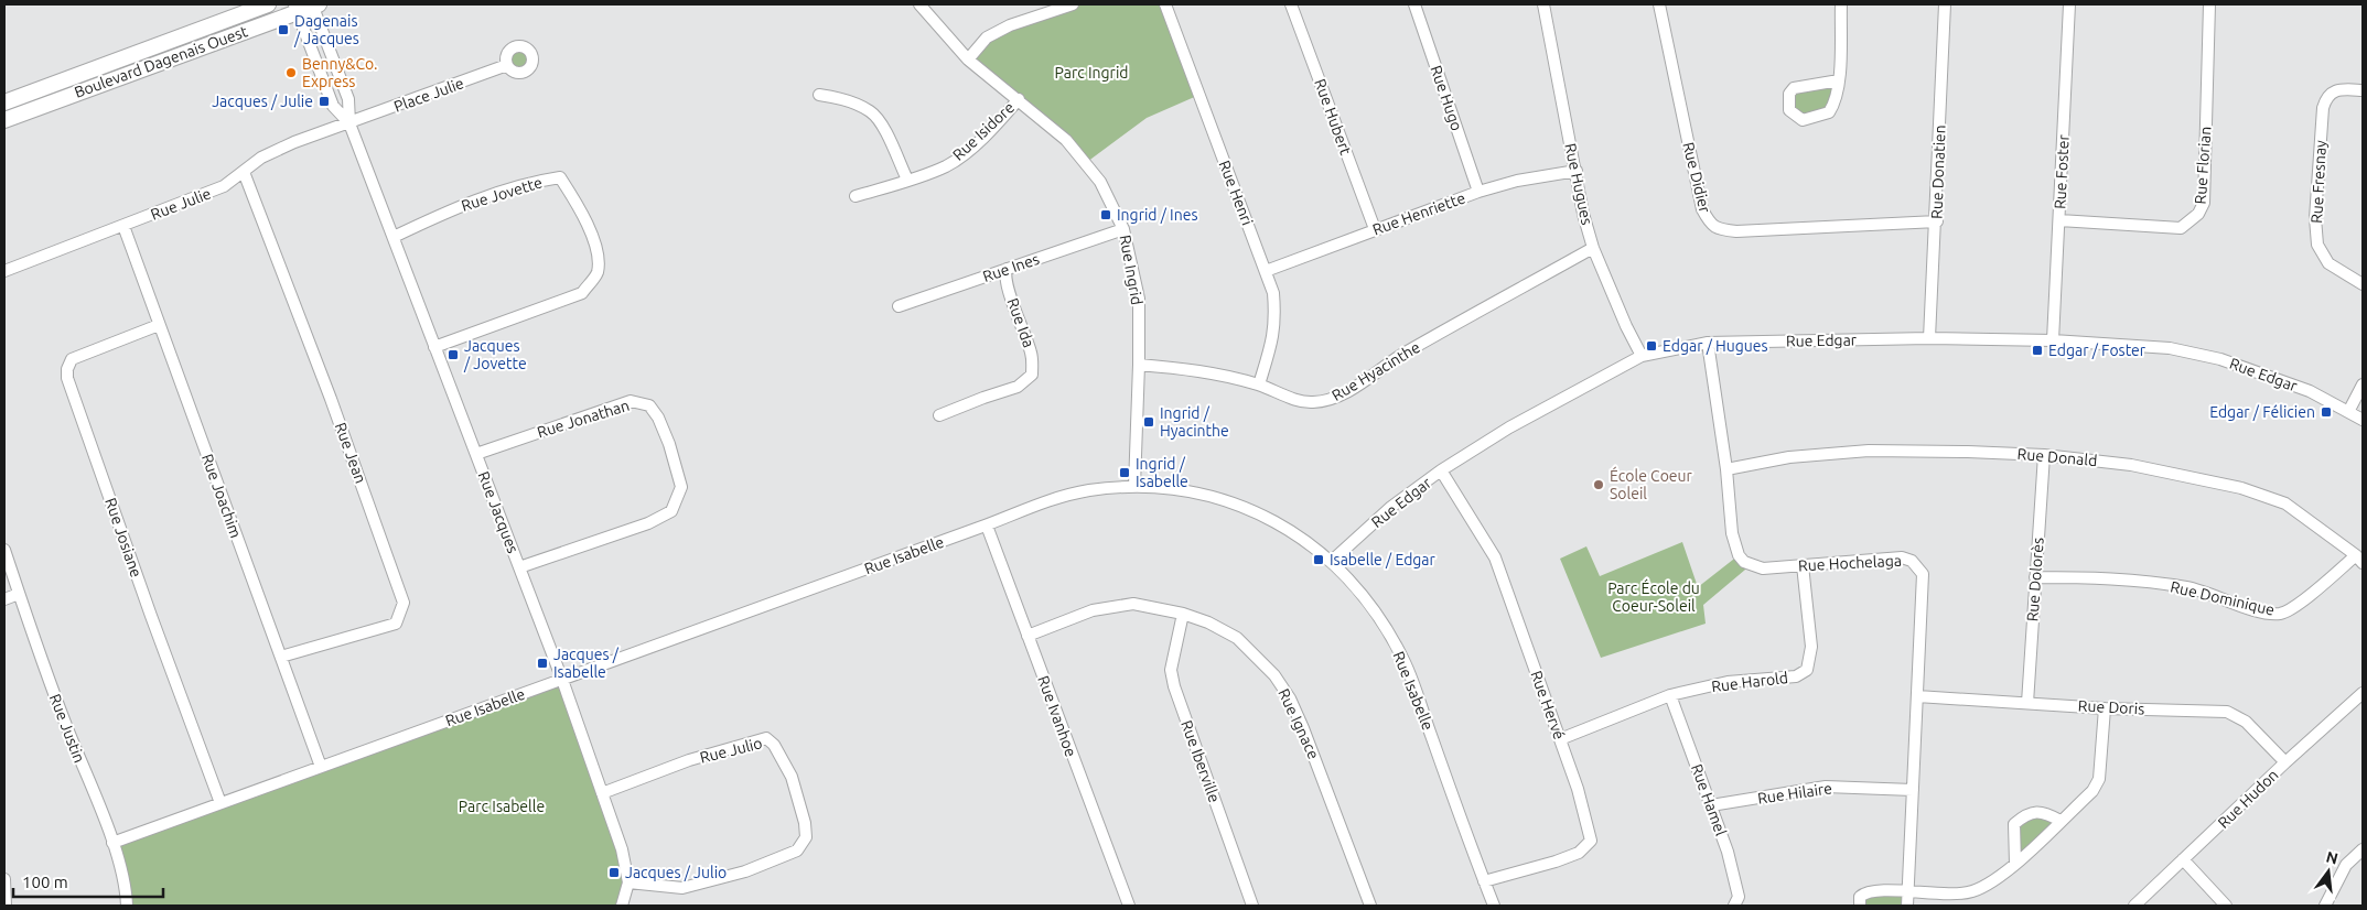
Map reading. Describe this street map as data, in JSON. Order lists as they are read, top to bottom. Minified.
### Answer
{"streets":{"main road":["Boulevard Dagenais Ouest"],"street":["Place Julie","Rue Hugo","Rue Hubert","Rue Isidore","Rue Florian","Rue Donatien","Rue Foster","Rue Didier","Rue Fresnay","Rue Hugues","Rue Henri","Rue Jovette","Rue Julie","Rue Henriette","Rue Ines","Rue Ingrid","Rue Ida","Rue Edgar","Rue Hyacinthe","Rue Jonathan","Rue Jean","Rue Donald","Rue Joachim","Rue Jacques","Rue Josiane","Rue Isabelle","Rue Hochelaga","Rue Dolorès","Rue Dominique","Rue Harold","Rue Hervé","Rue Doris","Rue Ivanhoe","Rue Ignace","Rue Justin","Rue Julio","Rue Iberville","Rue Hilaire","Rue Hudon","Rue Hamel"]},"crossings":[["Boulevard Dagenais Ouest","Rue Jacques"],["Place Julie","Rue Julie"],["Place Julie","Rue Jacques"],["Rue Hugo","Rue Henriette"],["Rue Hubert","Rue Henriette"],["Rue Isidore","Rue Ingrid"],["Rue Florian","Rue Foster"],["Rue Donatien","Rue Didier"],["Rue Donatien","Rue Edgar"],["Rue Foster","Rue Edgar"],["Rue Hugues","Rue Henriette"],["Rue Hugues","Rue Edgar"],["Rue Hugues","Rue Hyacinthe"],["Rue Henri","Rue Henriette"],["Rue Henri","Rue Hyacinthe"],["Rue Jovette","Rue Jacques"],["Rue Julie","Rue Jean"],["Rue Julie","Rue Joachim"],["Rue Julie","Rue Jacques"],["Rue Ines","Rue Ingrid"],["Rue Ines","Rue Ida"],["Rue Ingrid","Rue Hyacinthe"],["Rue Ingrid","Rue Isabelle"],["Rue Edgar","Rue Isabelle"],["Rue Edgar","Rue Hochelaga"],["Rue Edgar","Rue Hervé"],["Rue Jonathan","Rue Jacques"],["Rue Jean","Rue Joachim"],["Rue Donald","Rue Hochelaga"],["Rue Donald","Rue Dolorès"],["Rue Donald","Rue Dominique"],["Rue Joachim","Rue Josiane"],["Rue Joachim","Rue Isabelle"],["Rue Jacques","Rue Isabelle"],["Rue Jacques","Rue Julio"],["Rue Josiane","Rue Isabelle"],["Rue Isabelle","Rue Hervé"],["Rue Isabelle","Rue Ivanhoe"],["Rue Isabelle","Rue Justin"],["Rue Hochelaga","Rue Harold"],["Rue Hochelaga","Rue Doris"],["Rue Hochelaga","Rue Hilaire"],["Rue Dolorès","Rue Dominique"],["Rue Dolorès","Rue Doris"],["Rue Harold","Rue Hervé"],["Rue Harold","Rue Hamel"],["Rue Doris","Rue Hudon"],["Rue Ivanhoe","Rue Ignace"],["Rue Ignace","Rue Iberville"],["Rue Hilaire","Rue Hamel"]],"parks":["Parc Ingrid","Parc École du Coeur-Soleil","Parc Isabelle"],"places":{"transit":["Dagenais / Jacques","Jacques / Julie","Ingrid / Ines","Edgar / Hugues","Edgar / Foster","Jacques / Jovette","Edgar / Félicien","Ingrid / Hyacinthe","Ingrid / Isabelle","Isabelle / Edgar","Jacques / Isabelle","Jacques / Julio"],"other":["Benny&Co. Express","École Coeur Soleil"]},"scale_bar":"100 m","north":"top"}
